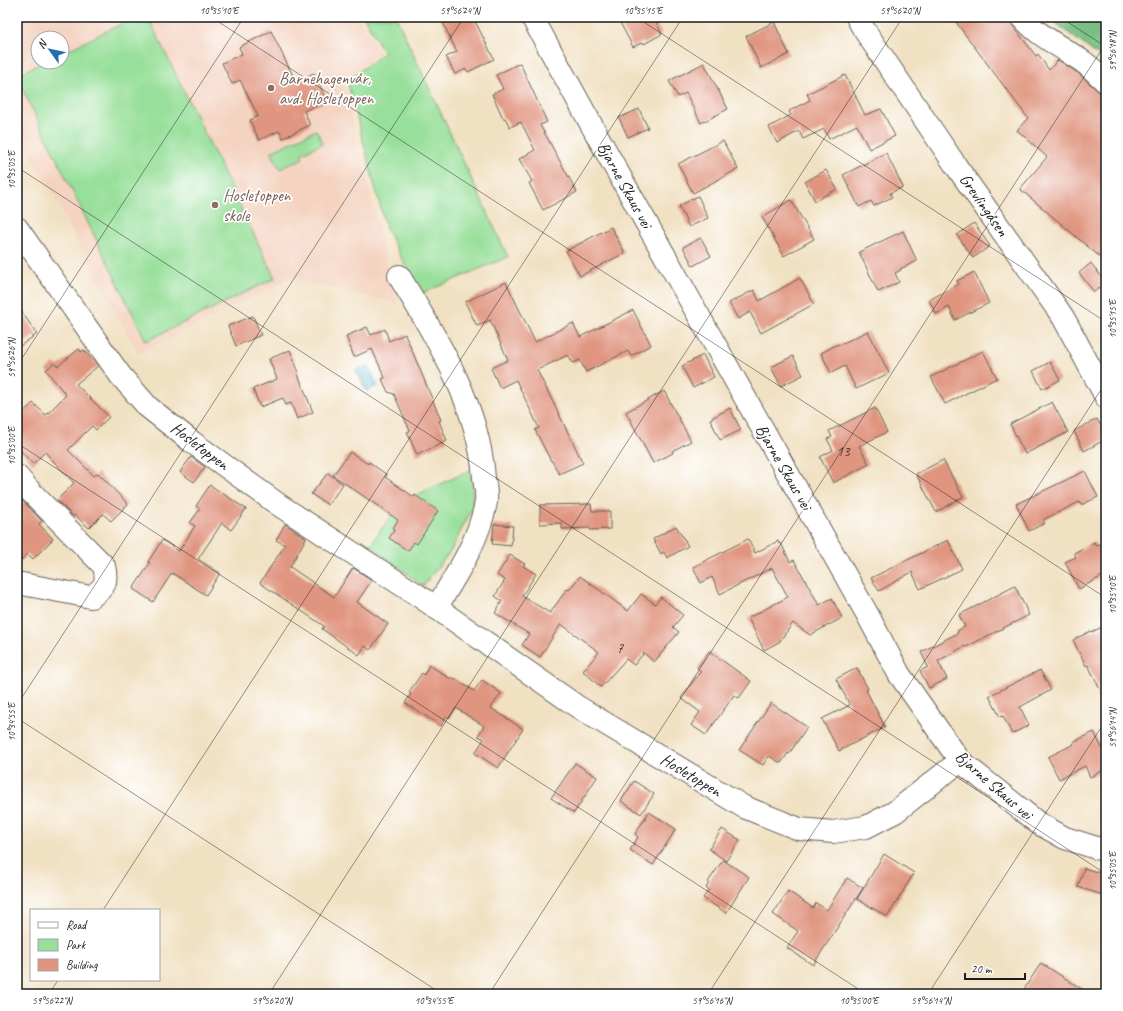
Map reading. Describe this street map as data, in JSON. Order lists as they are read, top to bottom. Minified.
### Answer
{"streets":{"street":["Bjarne Skaus vei","Grevlingåsen","Hosletoppen"]},"crossings":[["Bjarne Skaus vei","Hosletoppen"]],"places":["Barnehagenvår, avd. Hosletoppen","Hosletoppen skole"],"house_numbers":["13","7"],"legend":["Road","Park","Building"],"scale_bar":"20 m","north":"top left","coordinates":["10°35'10\"E","59°56'24\"N","10°35'15\"E","59°56'20\"N","59°56'18\"N","10°35'05\"E","59°56'26\"N","10°35'00\"E","10°34'55\"E","59°56'14\"N","59°56'22\"N","59°56'16\"N"]}
